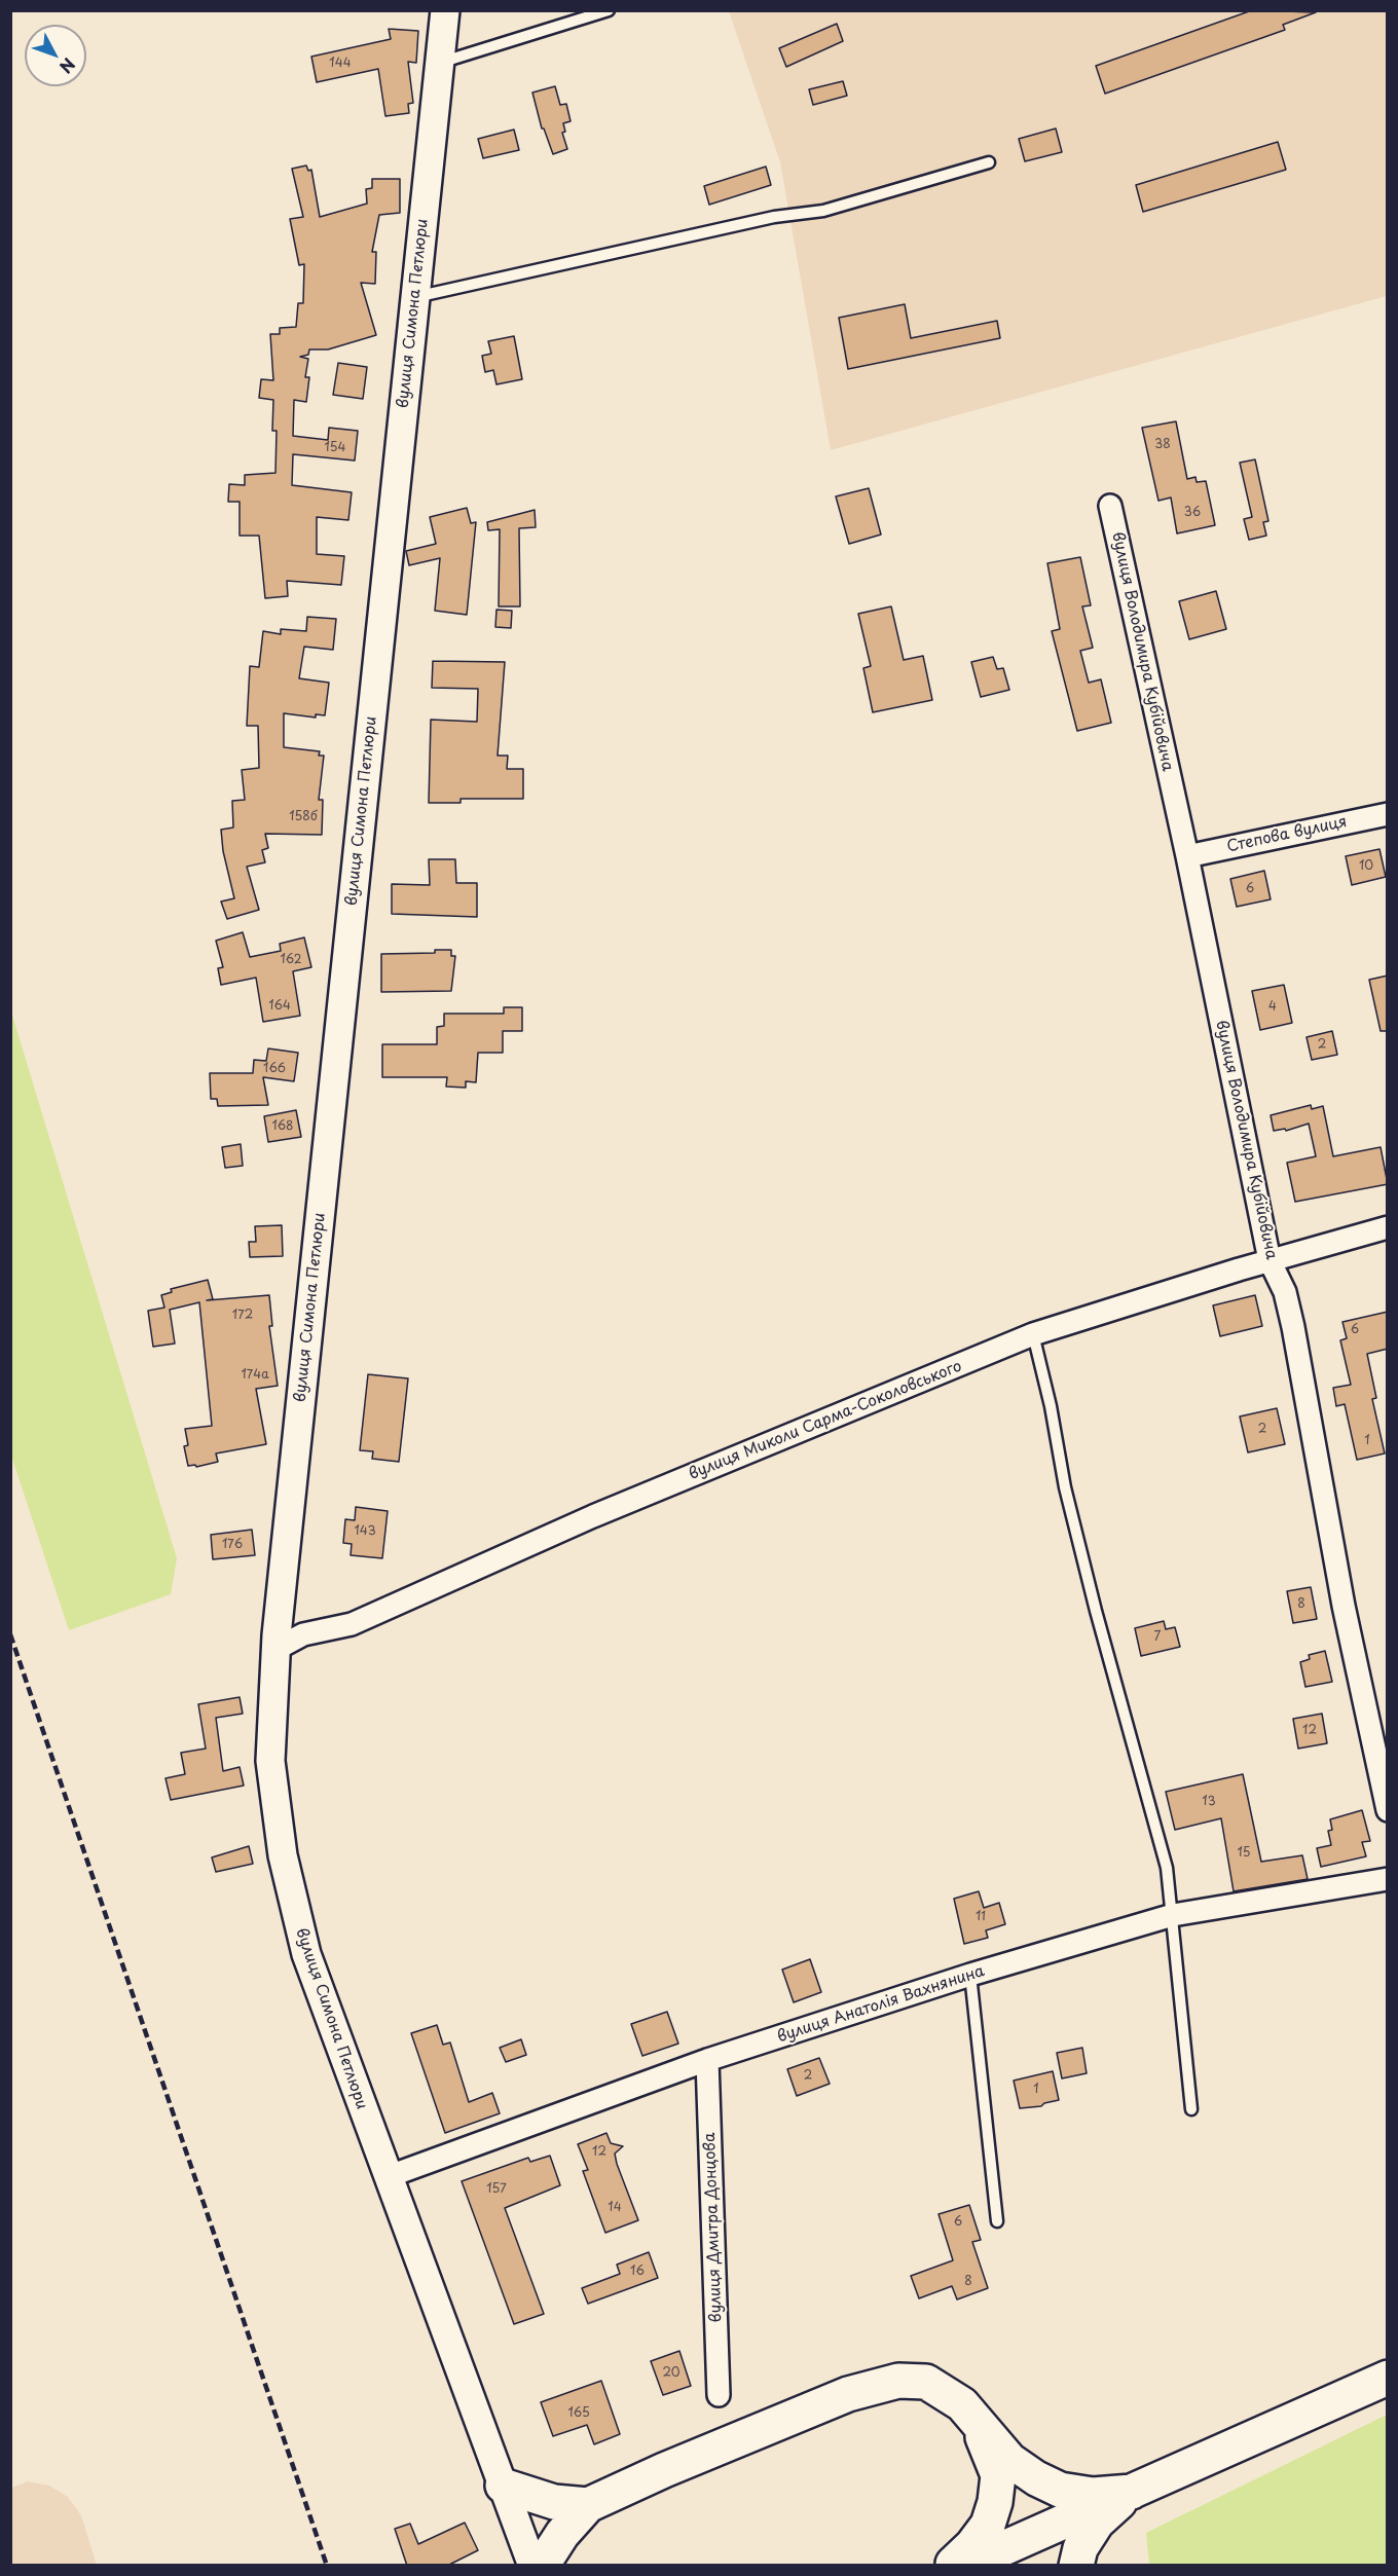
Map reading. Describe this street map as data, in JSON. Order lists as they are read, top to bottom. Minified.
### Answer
{"streets":{"street":["вулиця Симона Петлюри","вулиця Володимира Кубійовича","Степова вулиця","вулиця Миколи Сарма-Соколовського","вулиця Анатолія Вахнянина","вулиця Дмитра Донцова"]},"crossings":[["вулиця Симона Петлюри","вулиця Миколи Сарма-Соколовського"],["вулиця Симона Петлюри","вулиця Анатолія Вахнянина"],["вулиця Володимира Кубійовича","Степова вулиця"],["вулиця Володимира Кубійовича","вулиця Миколи Сарма-Соколовського"],["вулиця Анатолія Вахнянина","вулиця Дмитра Донцова"]],"house_numbers":["144","38","154","36","158б","10","6","162","164","4","2","166","168","172","6","174а","2","1","143","176","8","7","12","13","15","11","2","1","12","157","14","6","16","8","20","165"],"north":"bottom right"}
